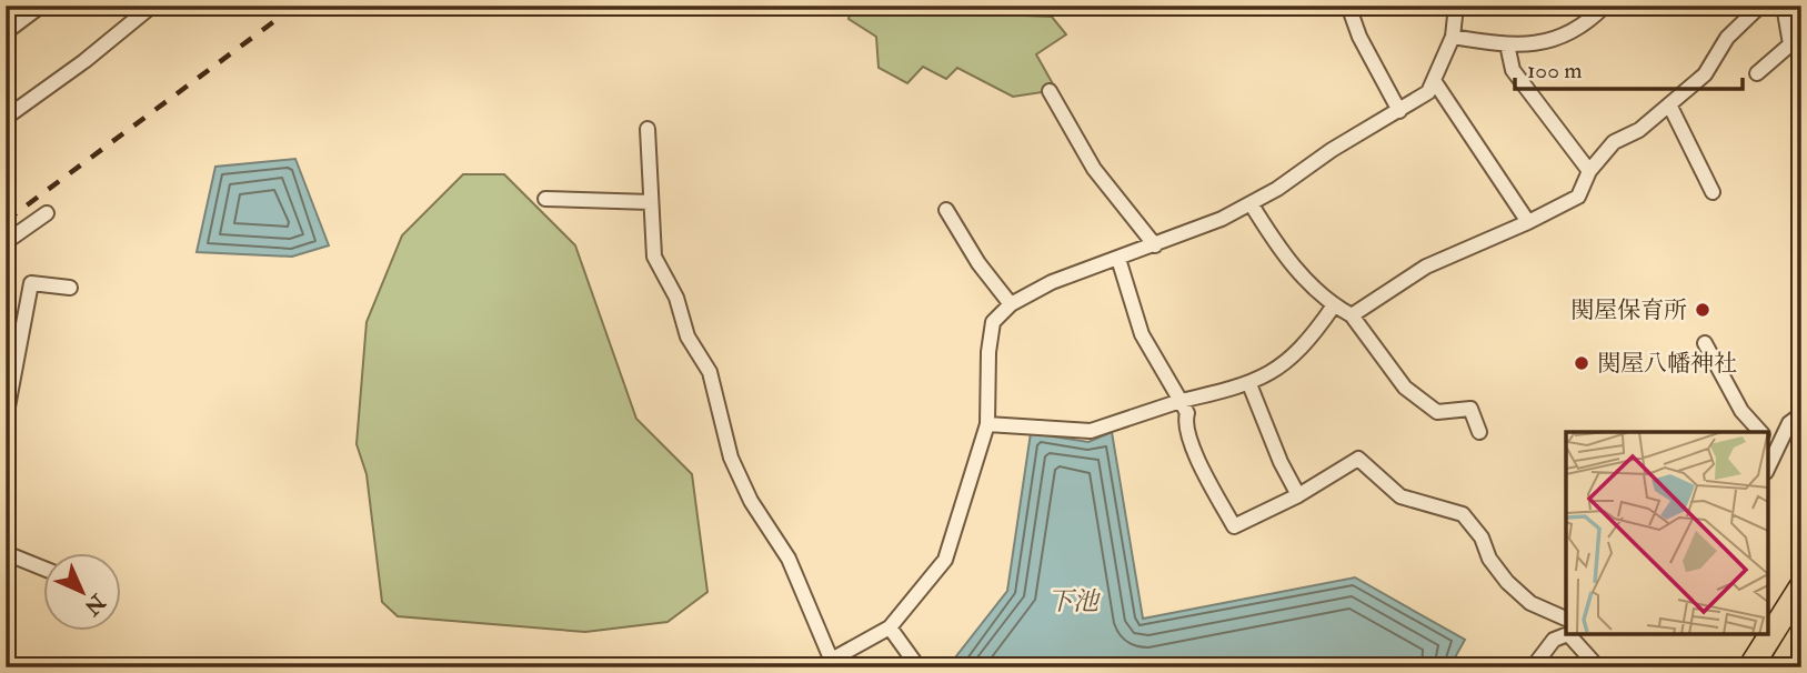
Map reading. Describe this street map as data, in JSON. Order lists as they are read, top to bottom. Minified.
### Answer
{"water":["下池"],"places":["関屋保育所","関屋八幡神社"],"scale_bar":"100 m","north":"bottom right"}
